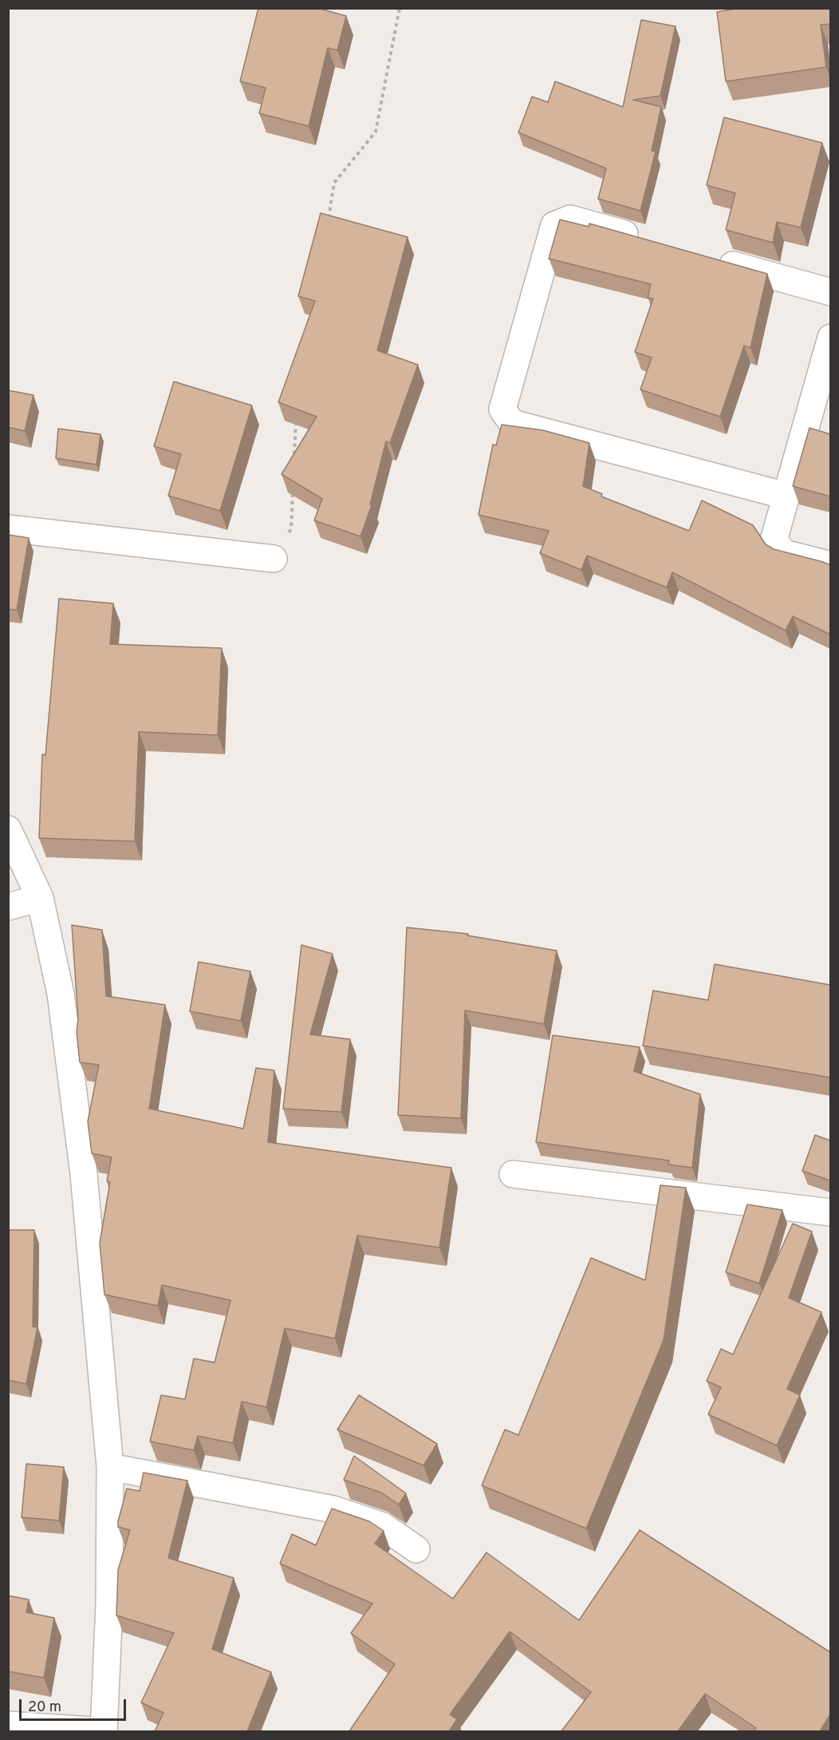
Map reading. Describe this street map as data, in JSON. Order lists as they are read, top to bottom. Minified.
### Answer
{"scale_bar":"20 m"}
